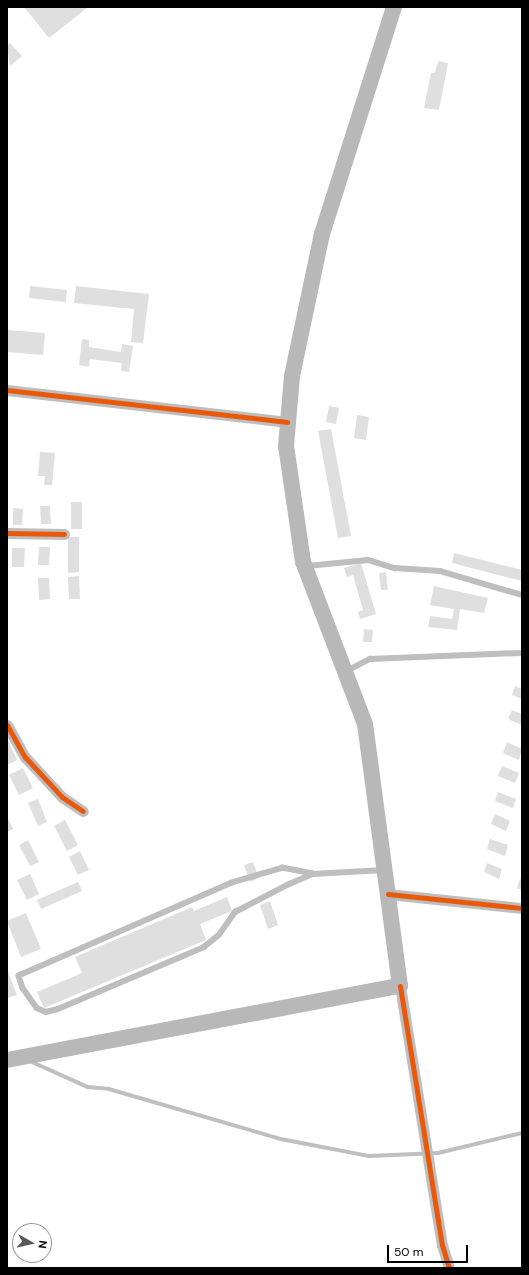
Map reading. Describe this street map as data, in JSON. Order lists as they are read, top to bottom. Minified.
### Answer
{"scale_bar":"50 m","north":"right"}
